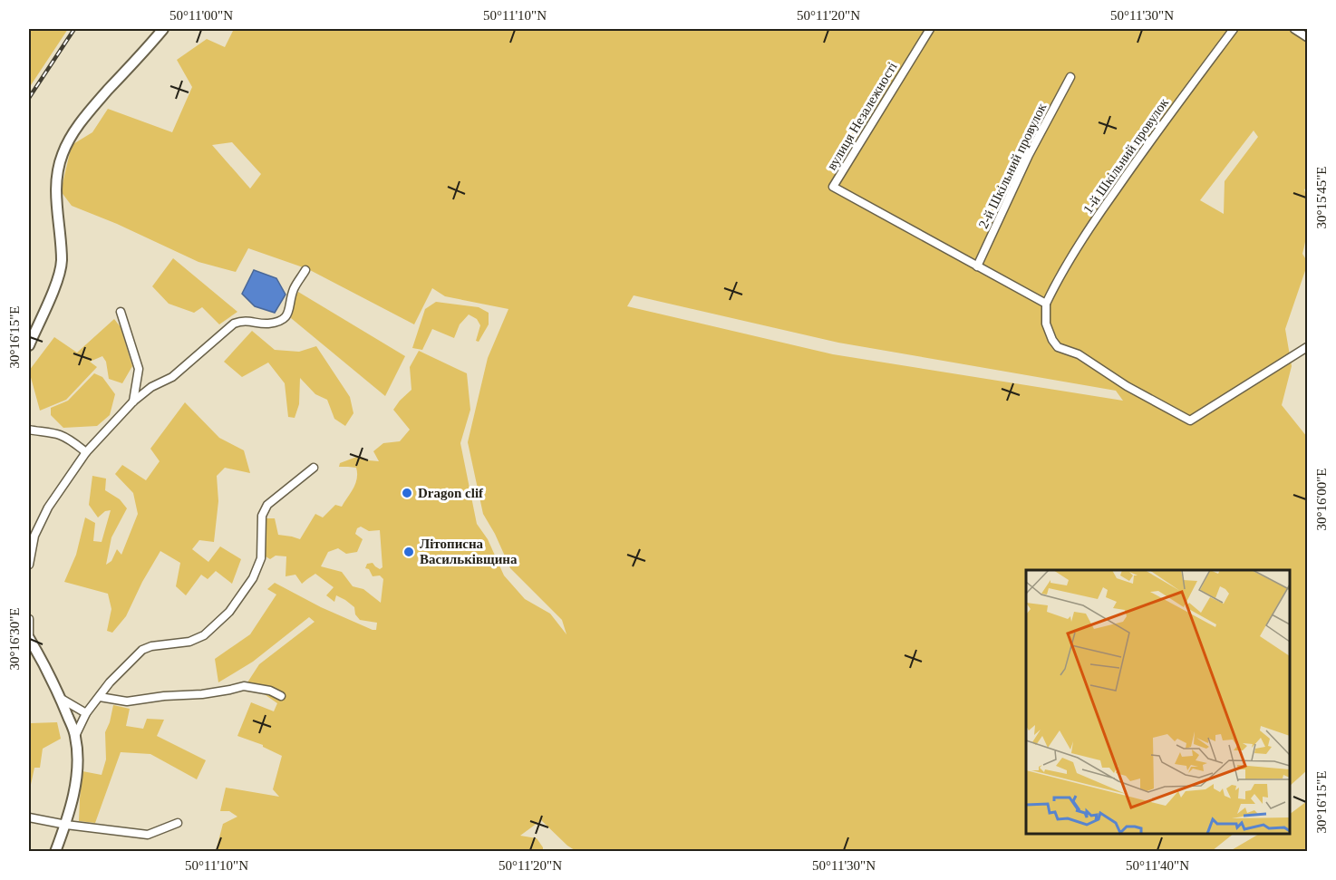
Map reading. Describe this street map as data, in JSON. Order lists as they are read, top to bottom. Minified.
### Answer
{"streets":{"street":["вулиця Незалежності","1-й Шкільний провулок","2-й Шкільний провулок"]},"crossings":[["вулиця Незалежності","2-й Шкільний провулок"]],"places":["Dragon clif","Літописна Васильківщина"],"coordinates":["50°11'00\"N","50°11'10\"N","50°11'20\"N","50°11'30\"N","30°15'45\"E","30°16'15\"E","30°16'00\"E","30°16'30\"E","50°11'40\"N"]}
